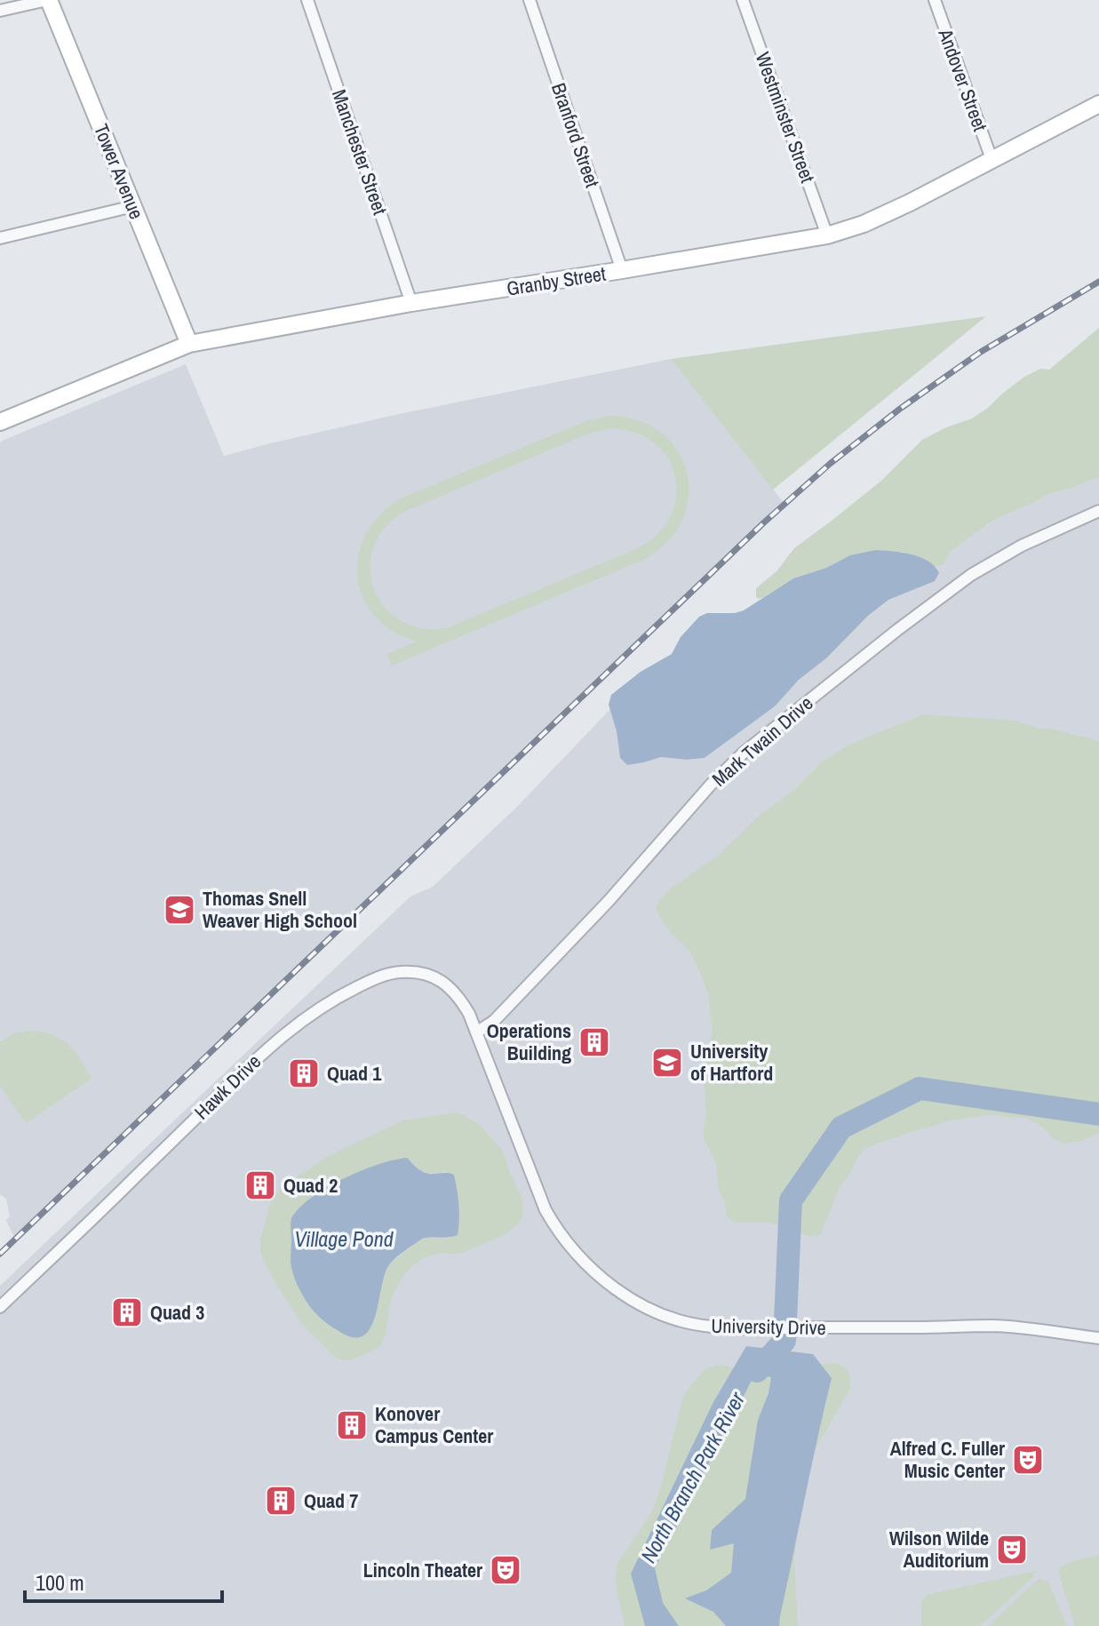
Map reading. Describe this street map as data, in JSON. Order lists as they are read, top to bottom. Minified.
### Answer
{"streets":{"main road":["Tower Avenue","Granby Street"],"street":["Andover Street","Westminster Street","Branford Street","Manchester Street","Mark Twain Drive","Hawk Drive","University Drive"]},"crossings":[["Andover Street","Granby Street"],["Westminster Street","Granby Street"],["Branford Street","Granby Street"],["Manchester Street","Granby Street"],["Tower Avenue","Granby Street"],["Mark Twain Drive","Hawk Drive"],["Mark Twain Drive","University Drive"],["Hawk Drive","University Drive"]],"water":["Village Pond","North Branch Park River"],"places":{"school or university":["Thomas Snell Weaver High School","University of Hartford"],"building":["Operations Building","Quad 1","Quad 2","Quad 3","Konover Campus Center","Quad 7"],"theatre":["Alfred C. Fuller Music Center","Wilson Wilde Auditorium","Lincoln Theater"]},"scale_bar":"100 m"}
